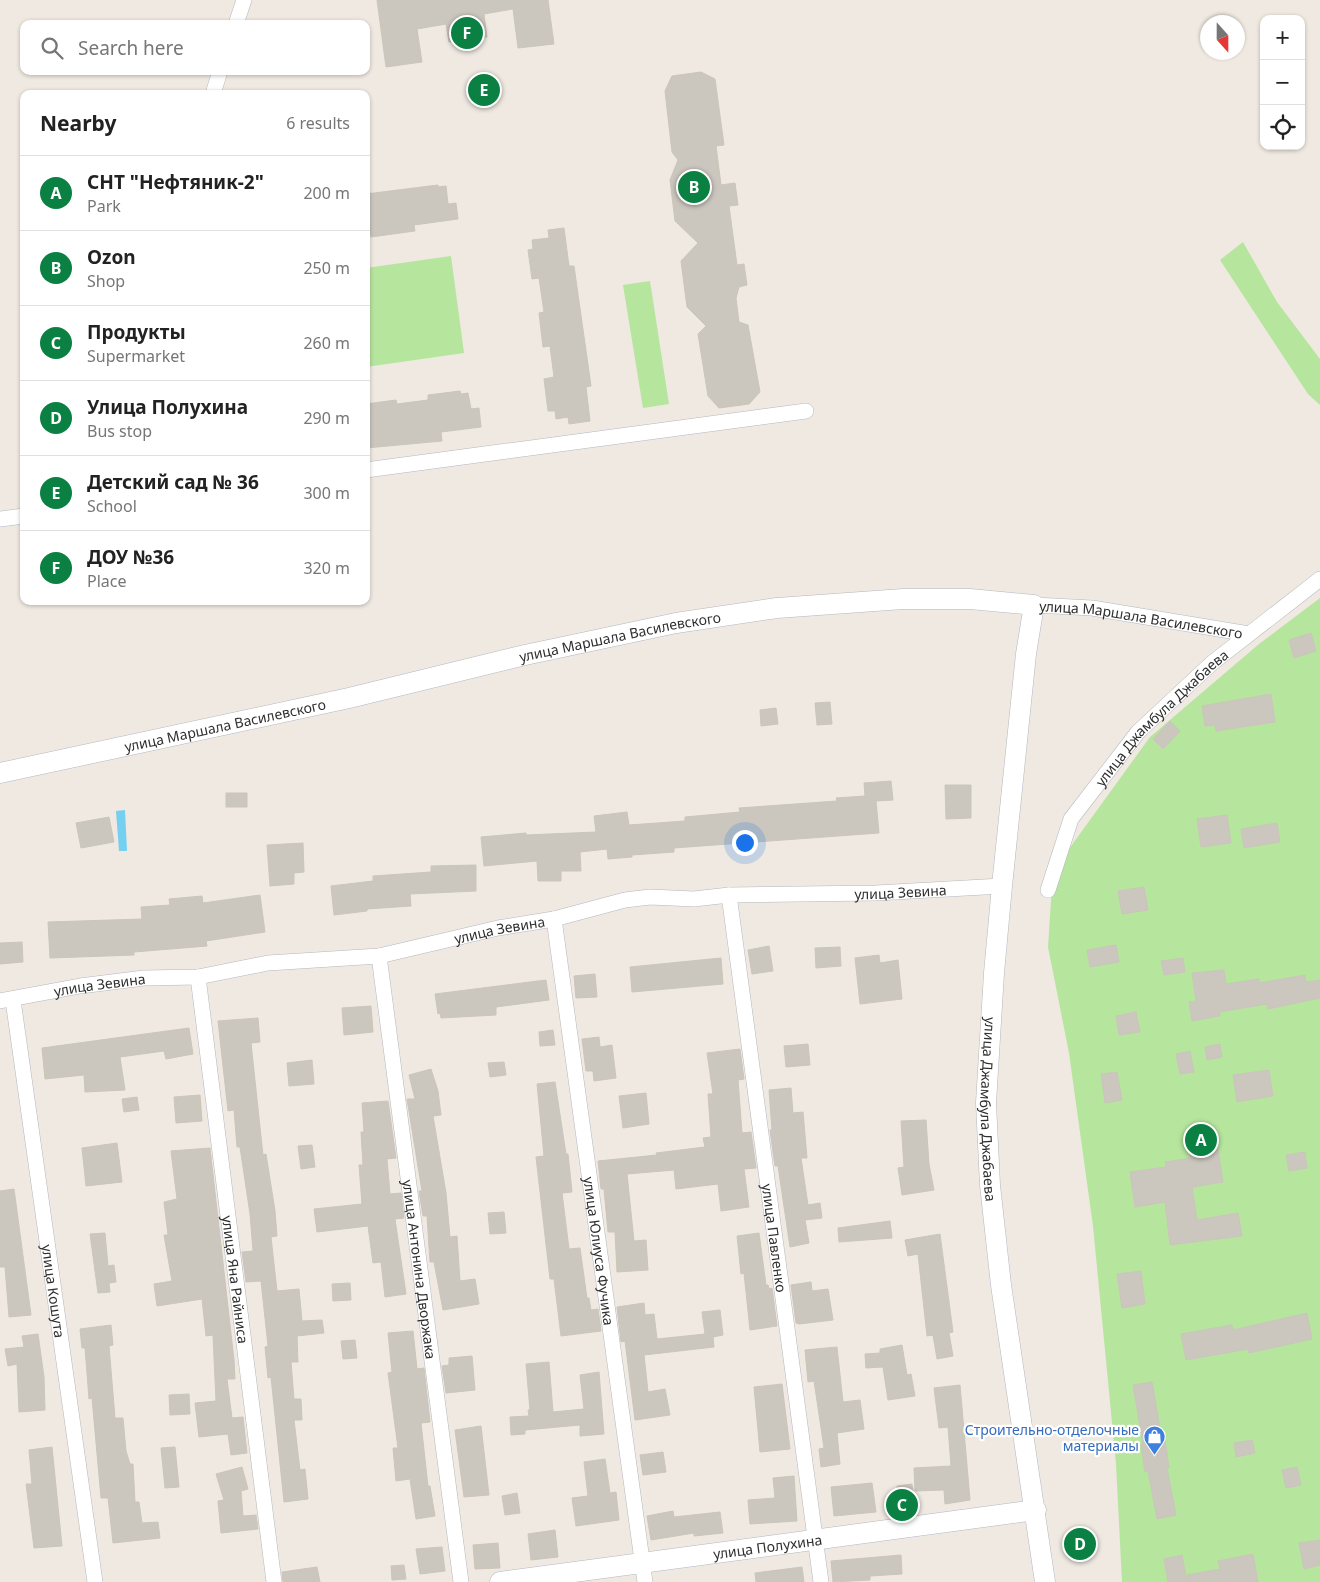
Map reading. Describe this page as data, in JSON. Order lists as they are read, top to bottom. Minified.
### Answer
{"streets":{"main road":["улица Маршала Василевского","улица Джамбула Джабаева","улица Полухина"],"street":["улица Зевина","улица Павленко","улица Юлиуса Фучика","улица Антонина Дворжака","улица Яна Райниса","улица Кошута"]},"crossings":[["улица Маршала Василевского","улица Джамбула Джабаева"],["улица Джамбула Джабаева","улица Зевина"],["улица Джамбула Джабаева","улица Полухина"],["улица Зевина","улица Павленко"],["улица Зевина","улица Юлиуса Фучика"],["улица Зевина","улица Антонина Дворжака"],["улица Зевина","улица Яна Райниса"],["улица Зевина","улица Кошута"],["улица Павленко","улица Полухина"],["улица Юлиуса Фучика","улица Полухина"]],"places":{"shop":["Строительно-отделочные материалы"]},"north":"bottom","page":{"map_buttons":["+","−"],"pins":["F","E","B","A","C","D"],"search":"Search here","heading":["Nearby","6 results"],"list":[{"mark":"A","name":"СНТ \"Нефтяник-2\"","note":"Park","value":"200 m"},{"mark":"B","name":"Ozon","note":"Shop","value":"250 m"},{"mark":"C","name":"Продукты","note":"Supermarket","value":"260 m"},{"mark":"D","name":"Улица Полухина","note":"Bus stop","value":"290 m"},{"mark":"E","name":"Детский сад № 36","note":"School","value":"300 m"},{"mark":"F","name":"ДОУ №36","note":"Place","value":"320 m"}]}}
